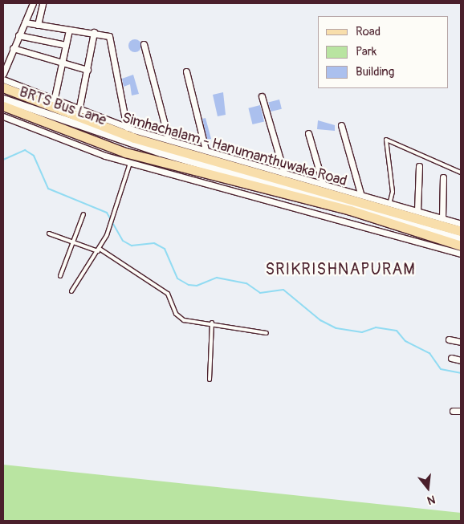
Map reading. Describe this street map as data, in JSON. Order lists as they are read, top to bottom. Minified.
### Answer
{"streets":{"main road":["Simhachalam - Hanumanthuwaka Road"],"street":["BRTS Bus Lane"]},"districts":["SRIKRISHNAPURAM"],"legend":["Road","Park","Building"],"north":"bottom"}
